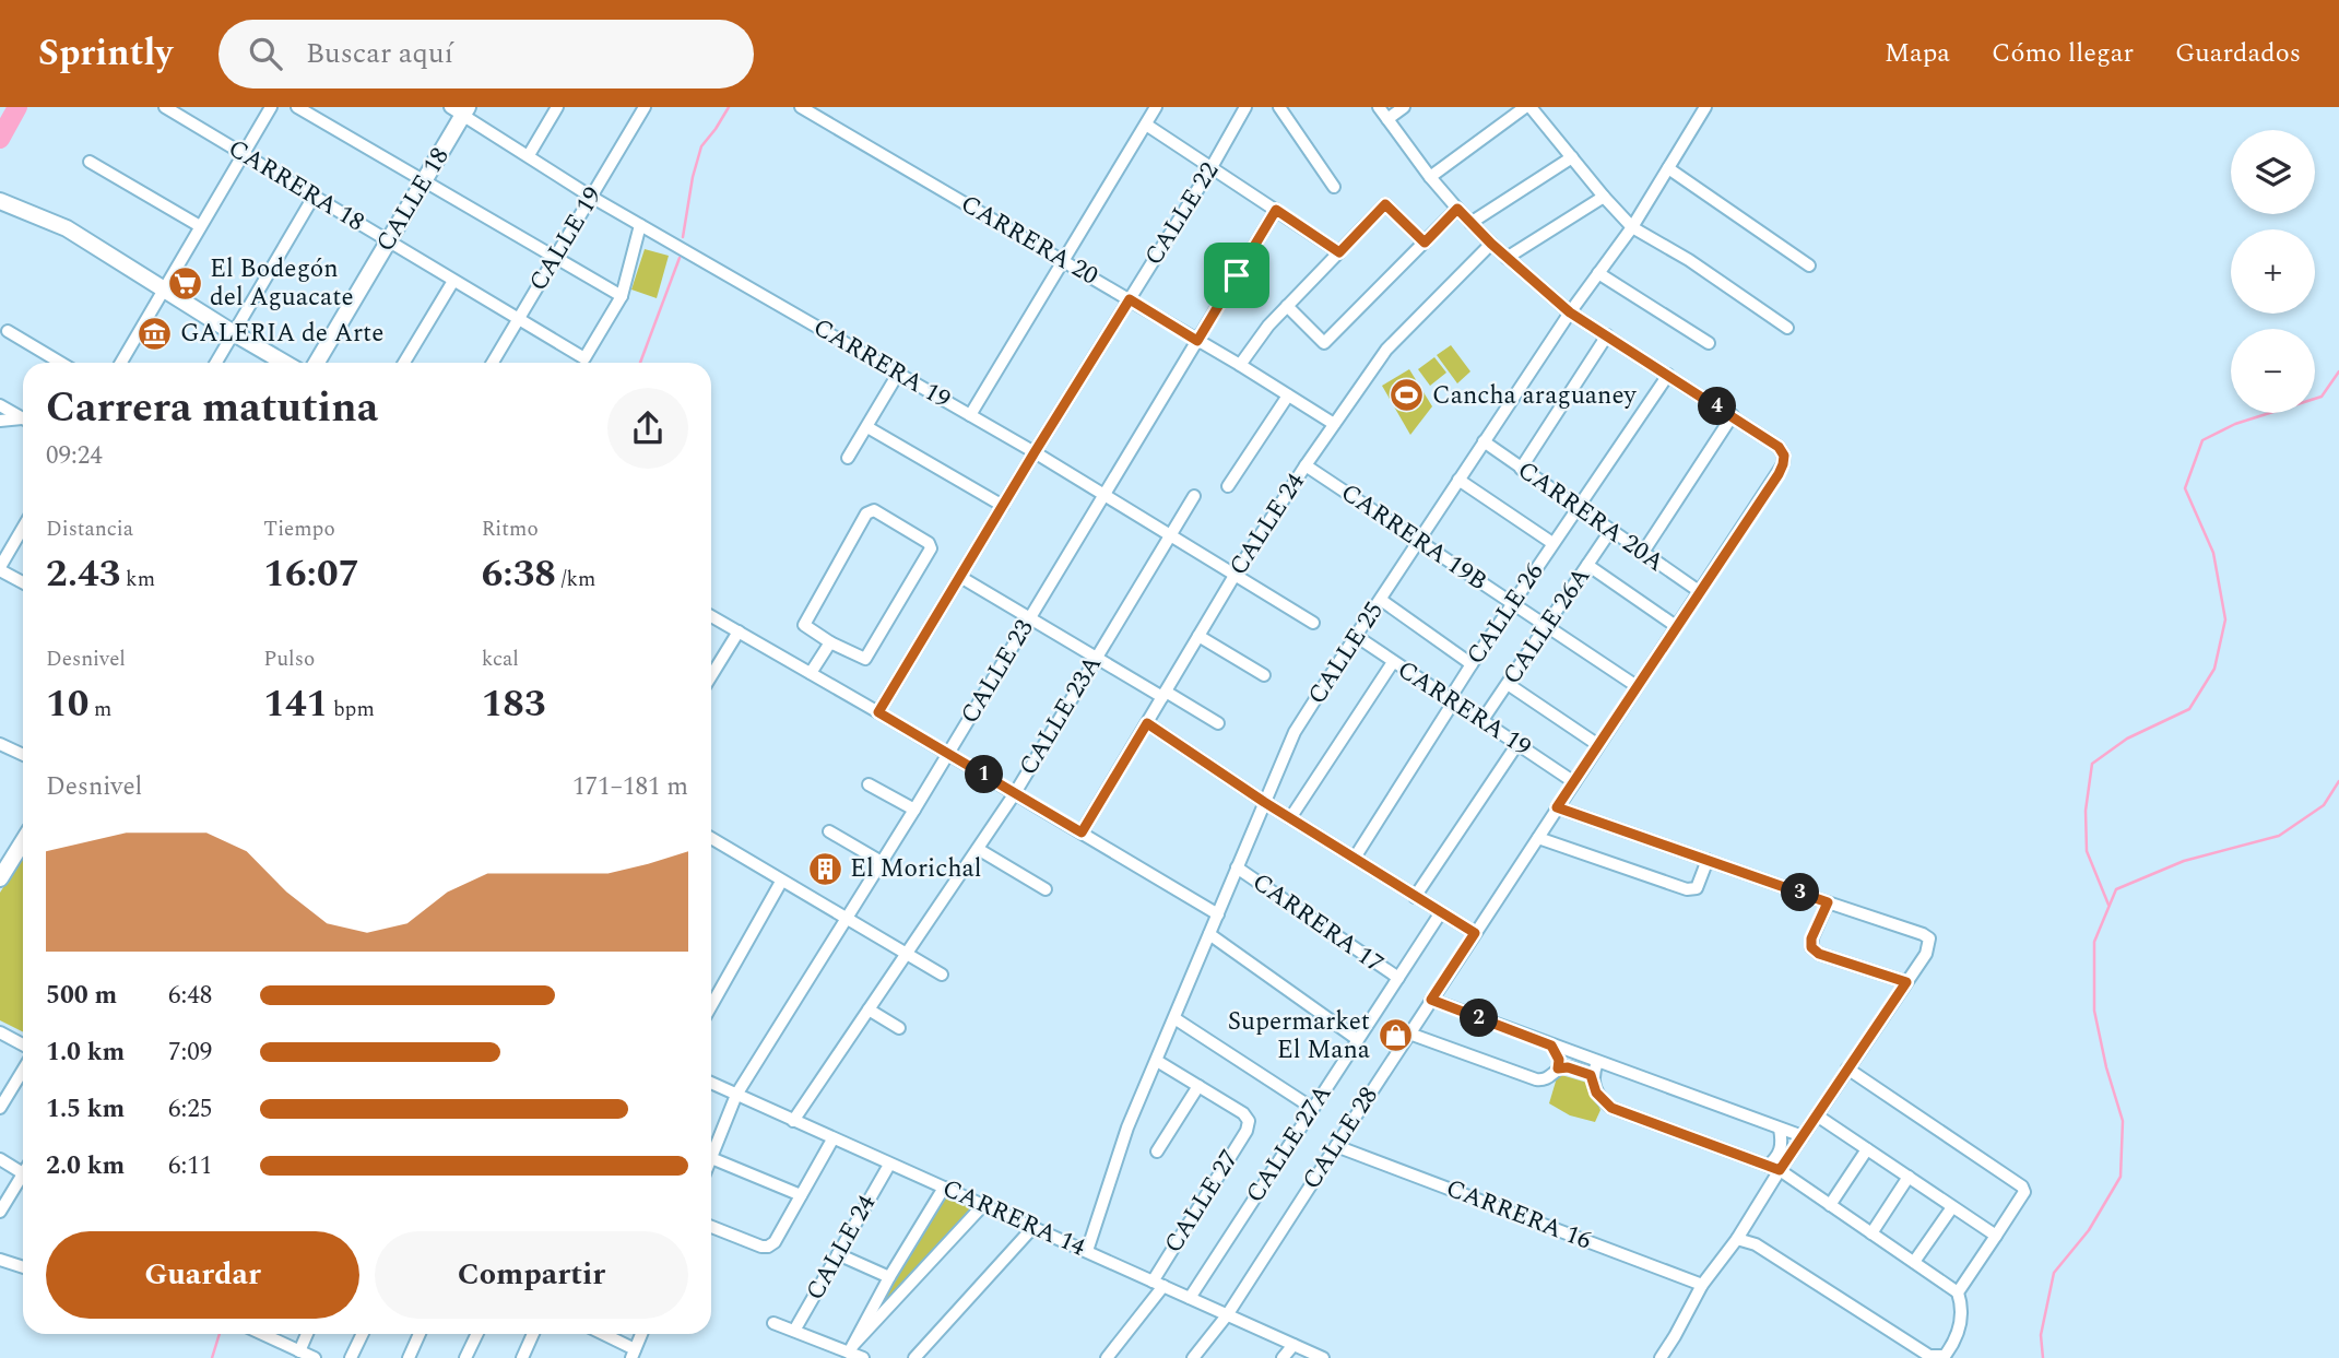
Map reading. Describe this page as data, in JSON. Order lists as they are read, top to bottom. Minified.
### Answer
{"streets":{"street":["CARRERA 18","CALLE 18","CALLE 22","CALLE 19","CARRERA 20","CARRERA 19","CARRERA 20A","CALLE 24","CARRERA 19B","CALLE 26","CALLE 26A","CALLE 25","CALLE 23","CALLE 23A","CARRERA 17","CALLE 28","CALLE 27A","CALLE 27","CARRERA 16","CARRERA 14"]},"crossings":[["CARRERA 18","CALLE 18"],["CARRERA 18","CALLE 19"],["CALLE 18","CARRERA 19"],["CALLE 22","CARRERA 20"],["CALLE 22","CARRERA 19"],["CALLE 22","CARRERA 17"],["CALLE 19","CARRERA 19"],["CARRERA 20","CALLE 24"],["CARRERA 20","CALLE 23"],["CARRERA 19","CALLE 24"],["CARRERA 19","CALLE 26"],["CARRERA 19","CALLE 26A"],["CARRERA 19","CALLE 25"],["CARRERA 19","CALLE 23"],["CARRERA 19","CALLE 23A"],["CARRERA 19","CALLE 28"],["CARRERA 20A","CALLE 26"],["CARRERA 20A","CALLE 26A"],["CARRERA 20A","CALLE 25"],["CARRERA 20A","CALLE 28"],["CALLE 24","CARRERA 19B"],["CALLE 24","CARRERA 17"],["CALLE 24","CARRERA 14"],["CARRERA 19B","CALLE 26"],["CARRERA 19B","CALLE 26A"],["CARRERA 19B","CALLE 25"],["CARRERA 19B","CALLE 28"],["CALLE 25","CARRERA 17"],["CALLE 25","CARRERA 14"],["CALLE 23","CARRERA 17"],["CALLE 23","CARRERA 14"],["CALLE 23A","CARRERA 17"],["CALLE 23A","CARRERA 14"],["CARRERA 17","CALLE 27A"],["CALLE 28","CARRERA 16"],["CALLE 28","CARRERA 14"],["CALLE 27A","CARRERA 14"],["CALLE 27","CARRERA 14"]],"places":{"supermarket":["El Bodegón del Aguacate"],"museum":["GALERIA de Arte"],"sports":["Cancha araguaney"],"building":["El Morichal"],"shop":["Supermarket El Mana"]},"page":{"header":"Sprintly","search":"Buscar aquí","nav":["Mapa","Cómo llegar","Guardados"],"map_buttons":["+","−"],"heading":["Carrera matutina","09:24"],"pins":["4","1","3","2"],"stats":[["Distancia","2.43 km"],["Tiempo","16:07"],["Ritmo","6:38 /km"],["Desnivel","10 m"],["Pulso","141 bpm"],["kcal","183"]],"chart":["Desnivel","171–181 m"],"list":[{"name":"500 m","note":"6:48"},{"name":"1.0 km","note":"7:09"},{"name":"1.5 km","note":"6:25"},{"name":"2.0 km","note":"6:11"}],"buttons":["Guardar","Compartir"]}}
